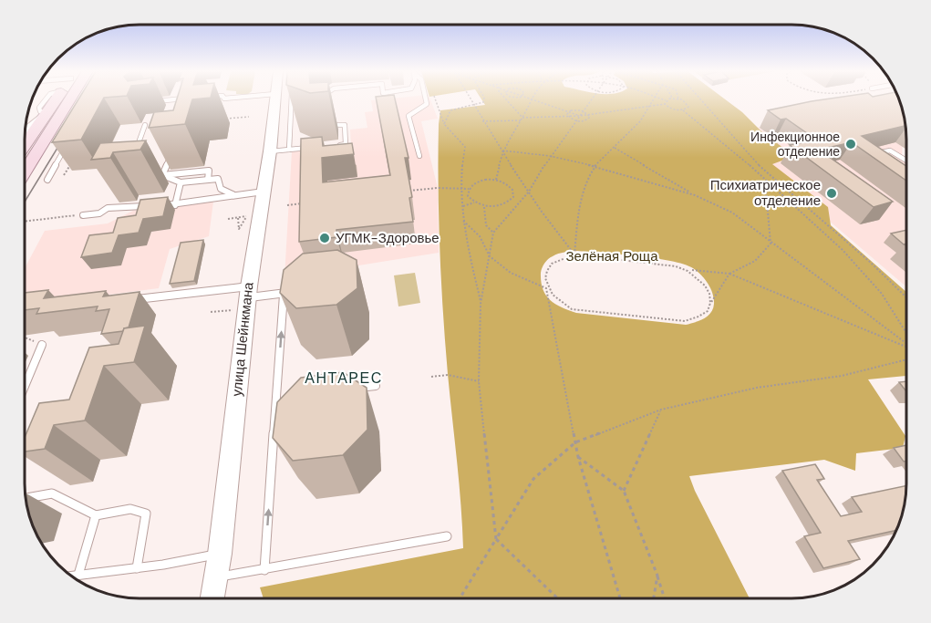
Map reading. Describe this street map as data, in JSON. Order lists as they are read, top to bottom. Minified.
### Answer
{"streets":{"street":["улица Шейнкмана"]},"districts":["АНТАРЕС"],"parks":["Зелёная Роща"],"places":["Инфекционное отделение","Психиатрическое отделение","УГМК-Здоровье"]}
